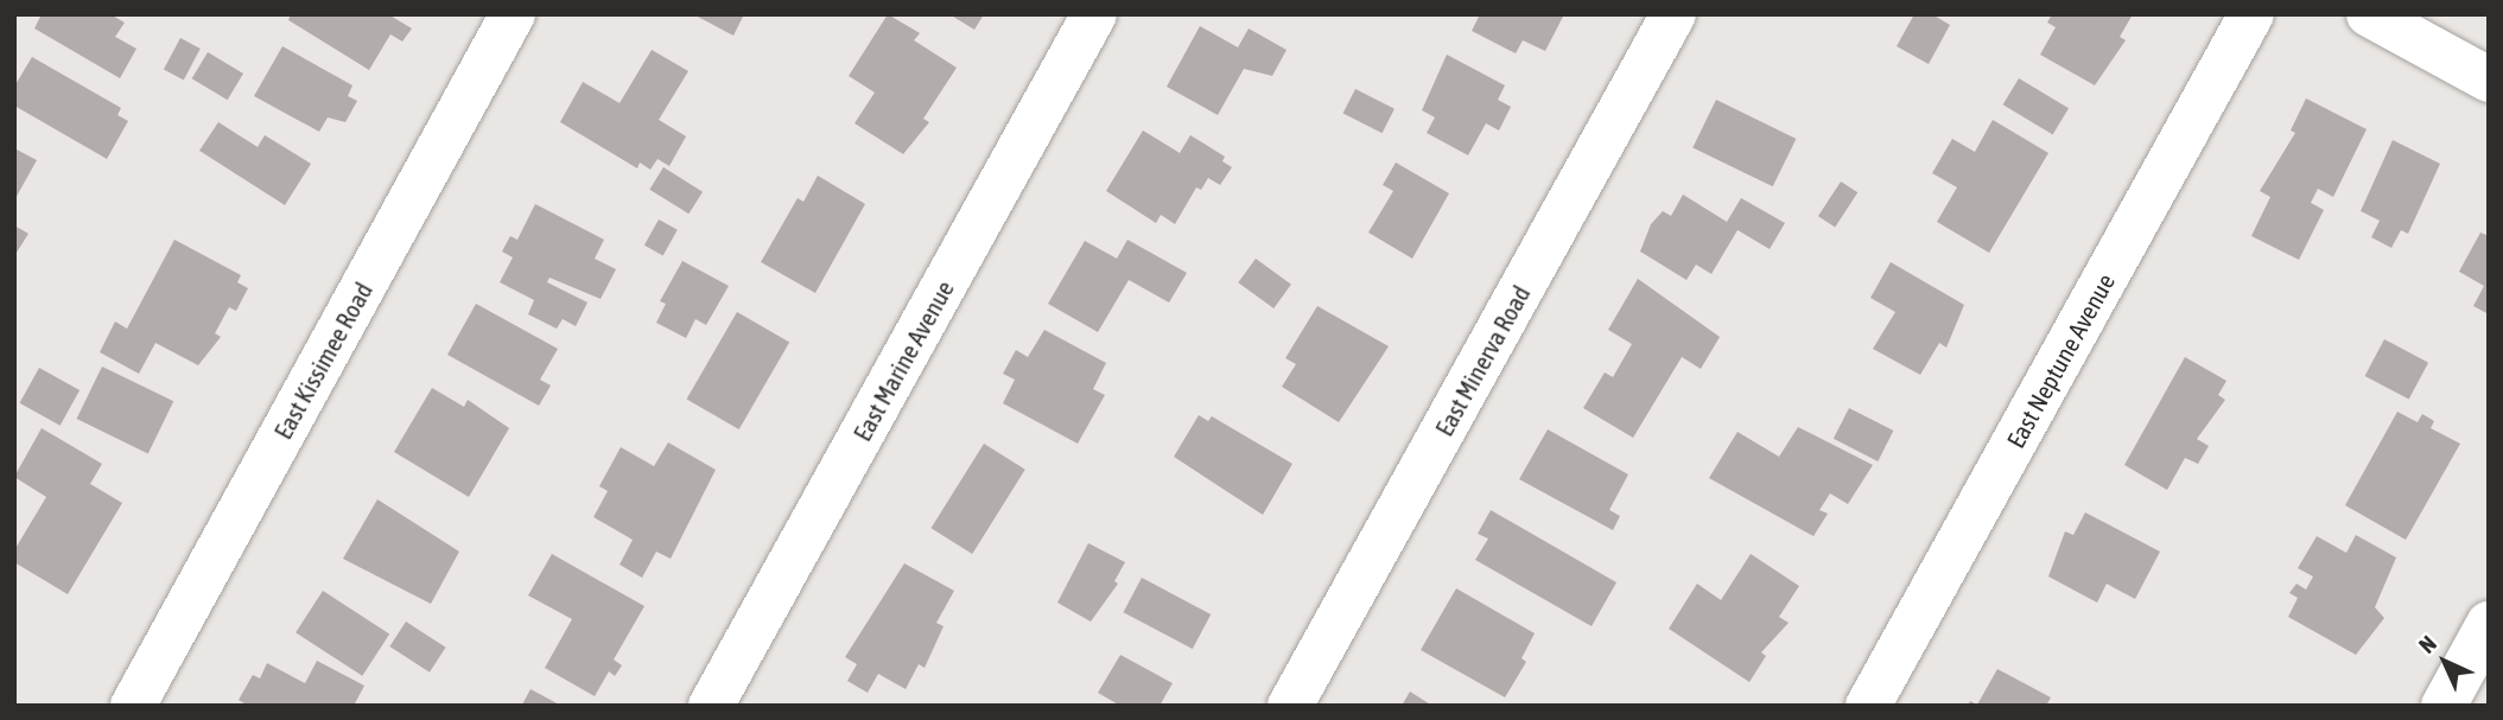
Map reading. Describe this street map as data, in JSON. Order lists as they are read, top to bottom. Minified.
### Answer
{"streets":{"street":["East Kissimee Road","East Marine Avenue","East Minerva Road","East Neptune Avenue"]},"north":"top left"}
